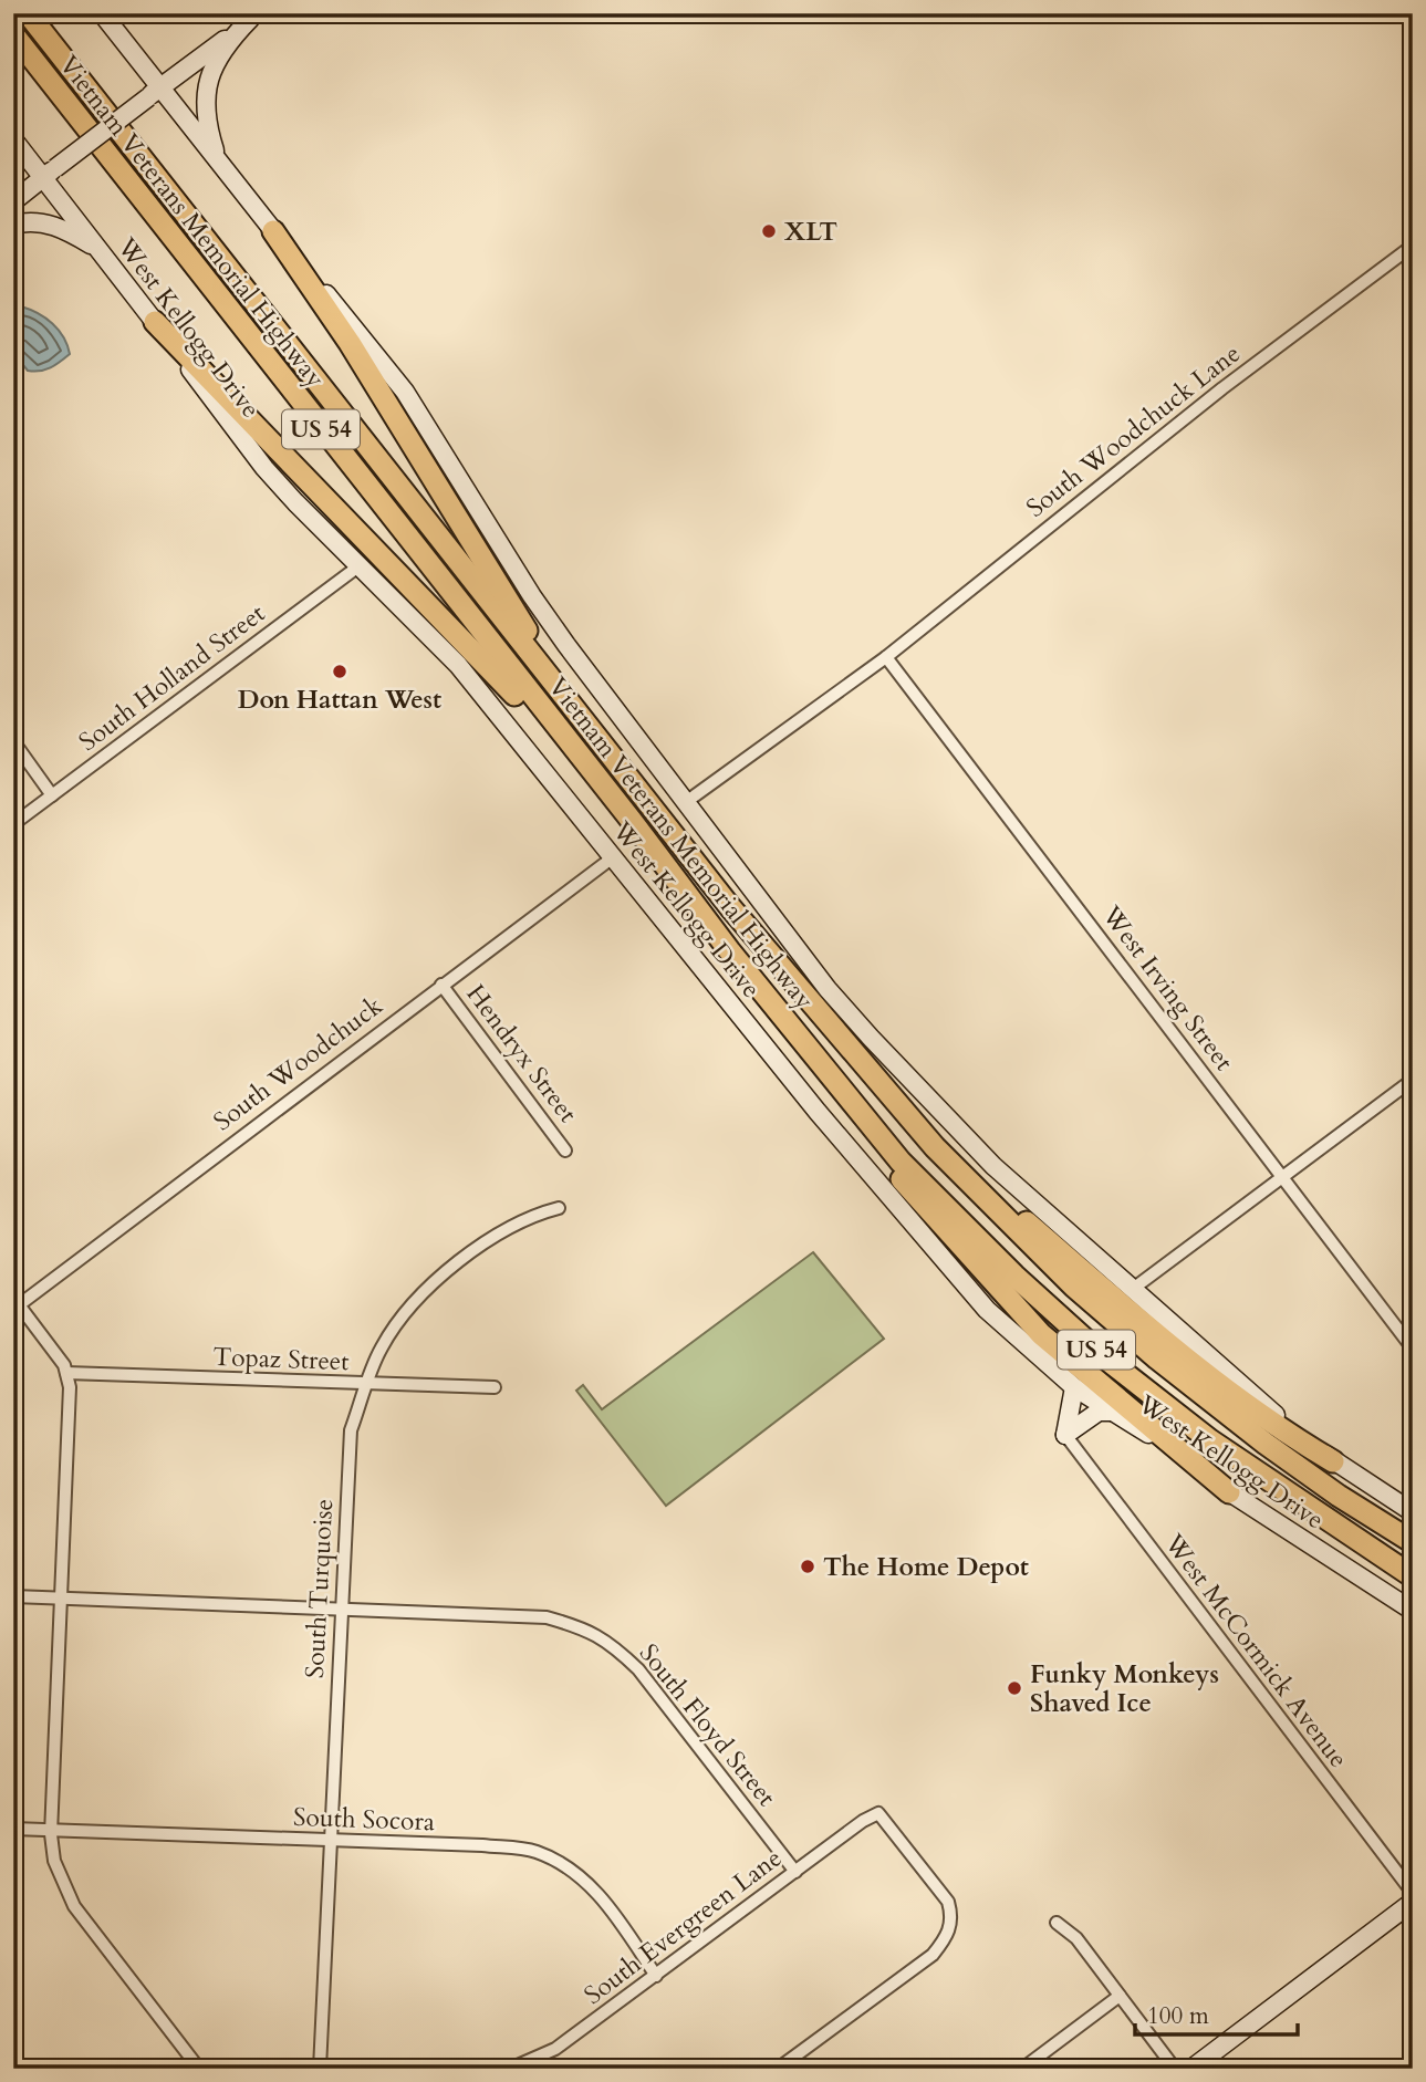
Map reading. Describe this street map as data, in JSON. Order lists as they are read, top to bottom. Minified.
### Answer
{"streets":{"highway":["Vietnam Veterans Memorial Highway","US 54"],"main road":["West Kellogg Drive"],"street":["South Woodchuck Lane","South Holland Street","West Irving Street","Hendryx Street","South Woodchuck","Topaz Street","South Turquoise","West McCormick Avenue","South Floyd Street","South Socora","South Evergreen Lane"]},"crossings":[["West Kellogg Drive","South Holland Street"],["West Kellogg Drive","South Woodchuck"],["South Woodchuck Lane","West Irving Street"],["Hendryx Street","South Woodchuck"],["Topaz Street","South Turquoise"],["South Turquoise","South Floyd Street"],["South Turquoise","South Socora"],["South Floyd Street","South Evergreen Lane"],["South Socora","South Evergreen Lane"]],"places":["XLT","Don Hattan West","The Home Depot","Funky Monkeys Shaved Ice"],"scale_bar":"100 m"}
